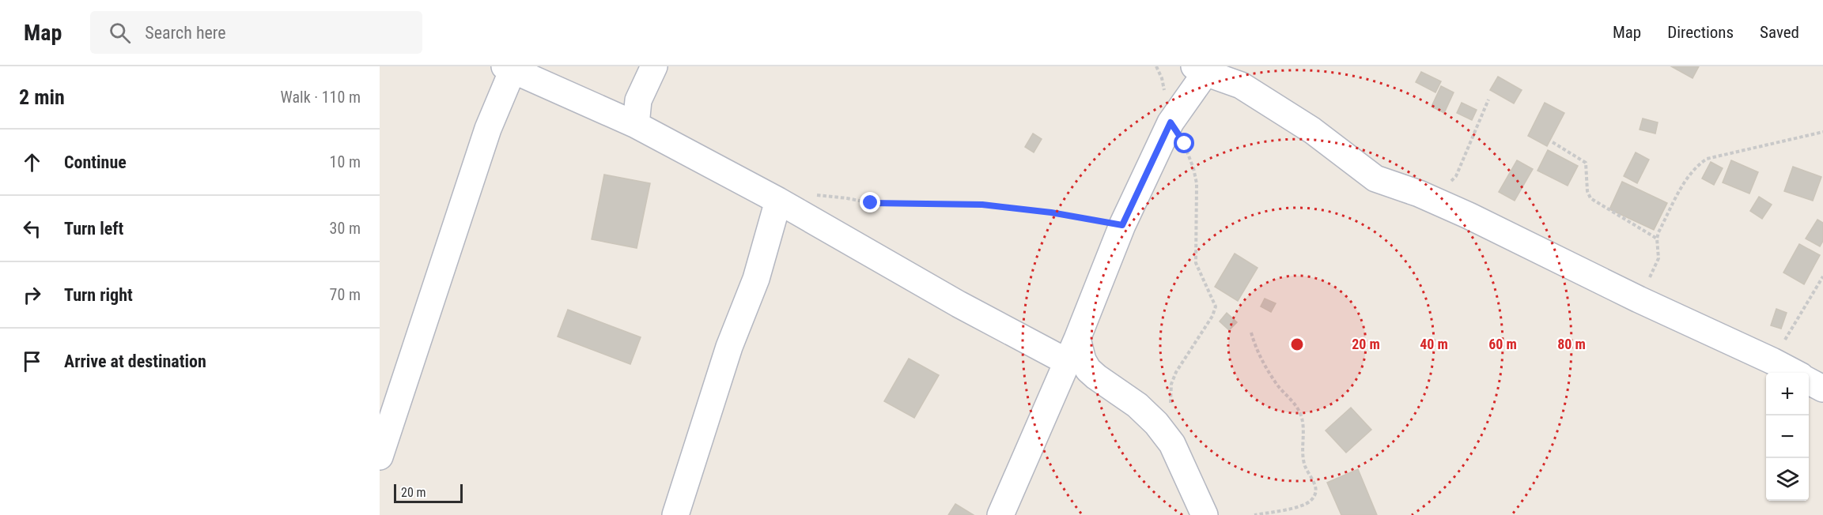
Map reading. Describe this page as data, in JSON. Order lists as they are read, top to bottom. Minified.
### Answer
{"scale_bar":"20 m","page":{"header":"Map","search":"Search here","nav":["Map","Directions","Saved"],"heading":["2 min","Walk · 110 m"],"list":[["Continue","10 m"],["Turn left","30 m"],["Turn right","70 m"],"Arrive at destination"],"map_buttons":["+","−"],"scale":"20 m"},"rings":["20 m","40 m","60 m","80 m"]}
